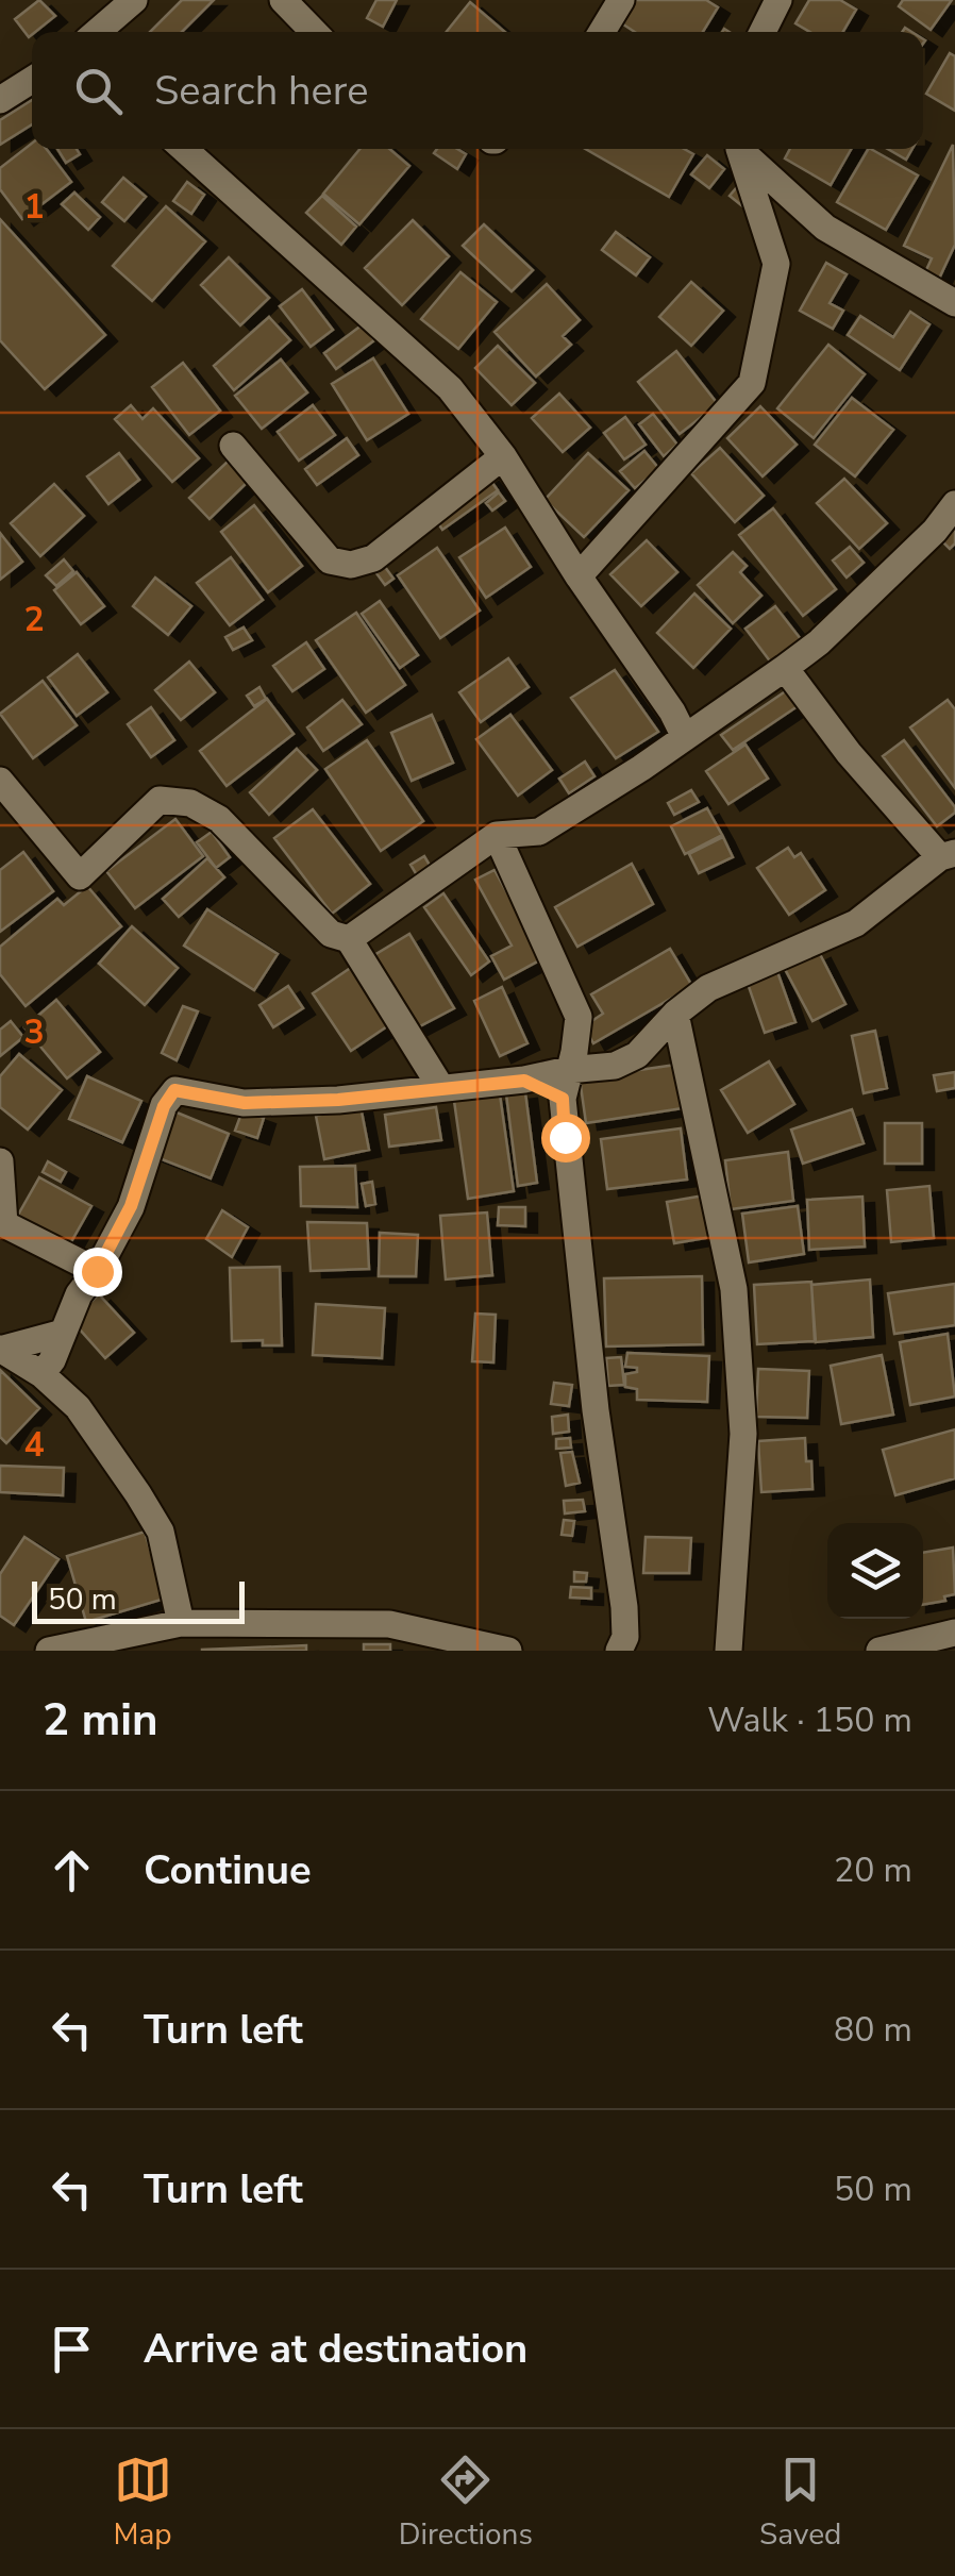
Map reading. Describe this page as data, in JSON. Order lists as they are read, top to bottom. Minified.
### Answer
{"scale_bar":"50 m","page":{"search":"Search here","scale":"50 m","heading":["2 min","Walk · 150 m"],"list":[["Continue","20 m"],["Turn left","80 m"],["Turn left","50 m"],"Arrive at destination"],"nav":["Map","Directions","Saved"]},"grid":{"rows":["1","2","3","4"]}}
